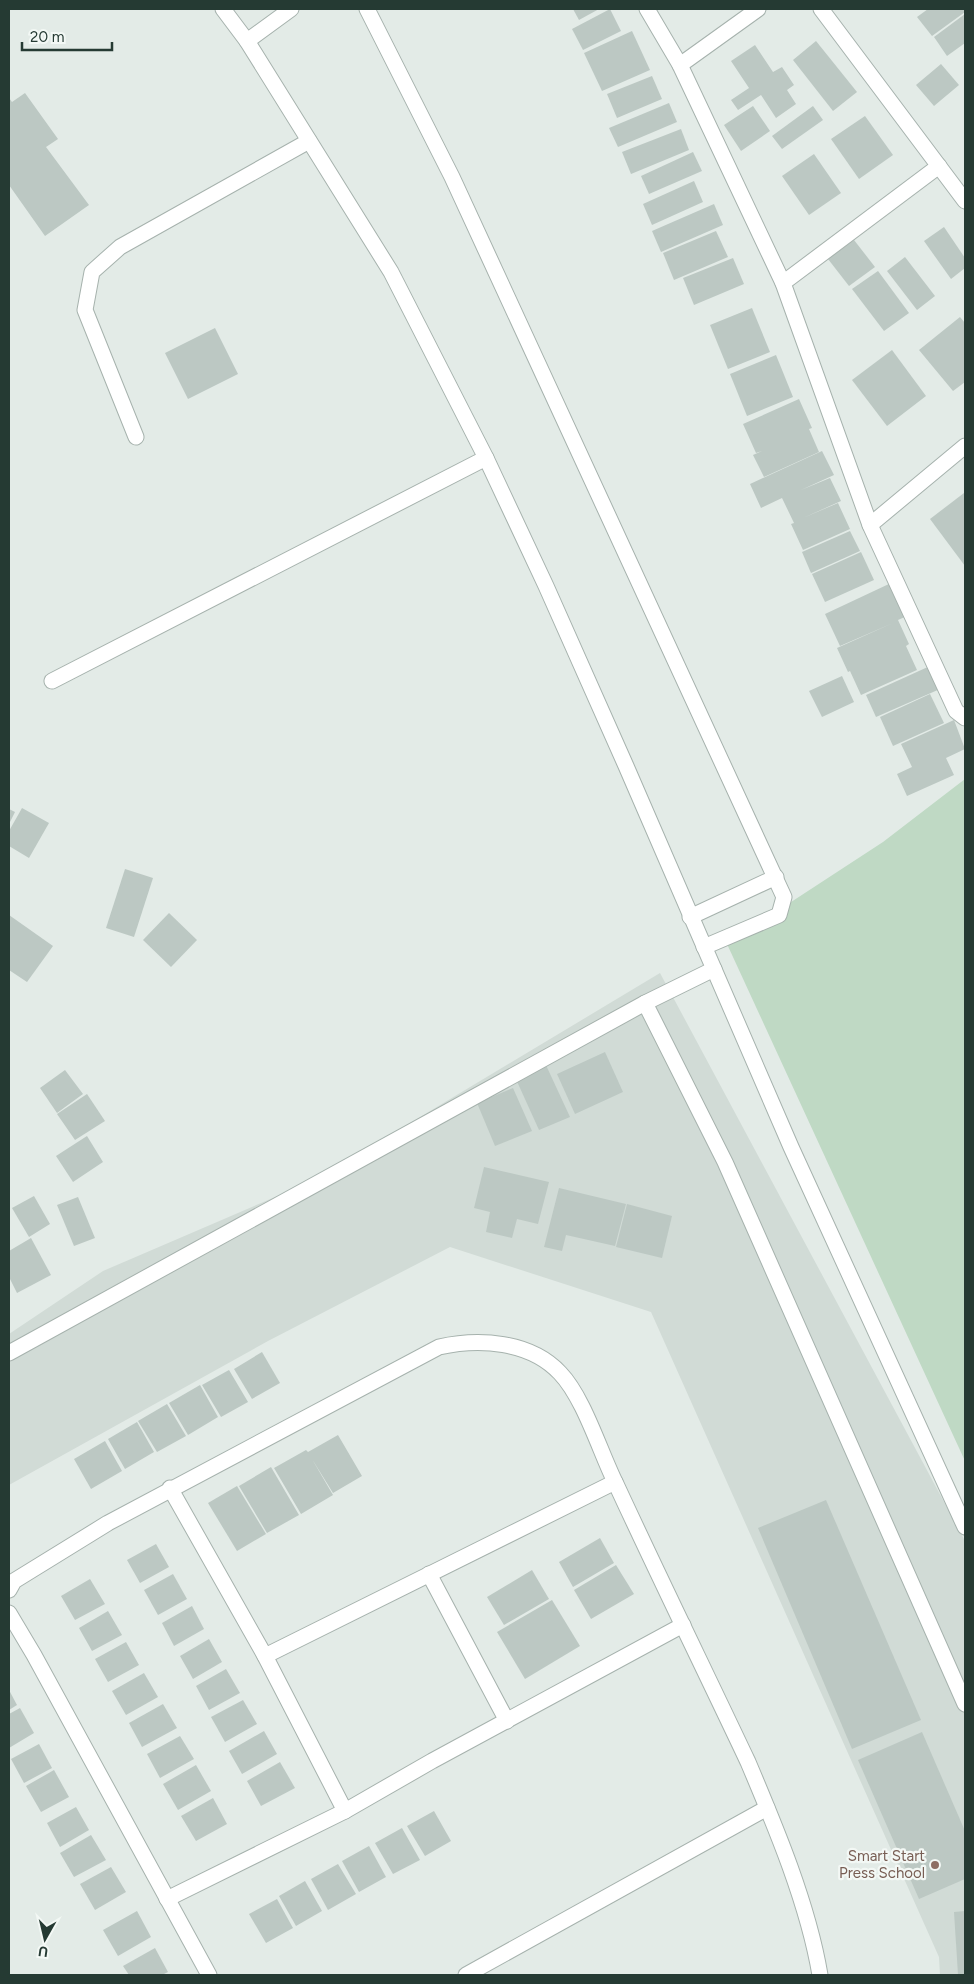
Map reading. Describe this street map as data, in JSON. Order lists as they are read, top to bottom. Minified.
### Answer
{"places":["Smart Start Press School"],"scale_bar":"20 m","north":"bottom"}
